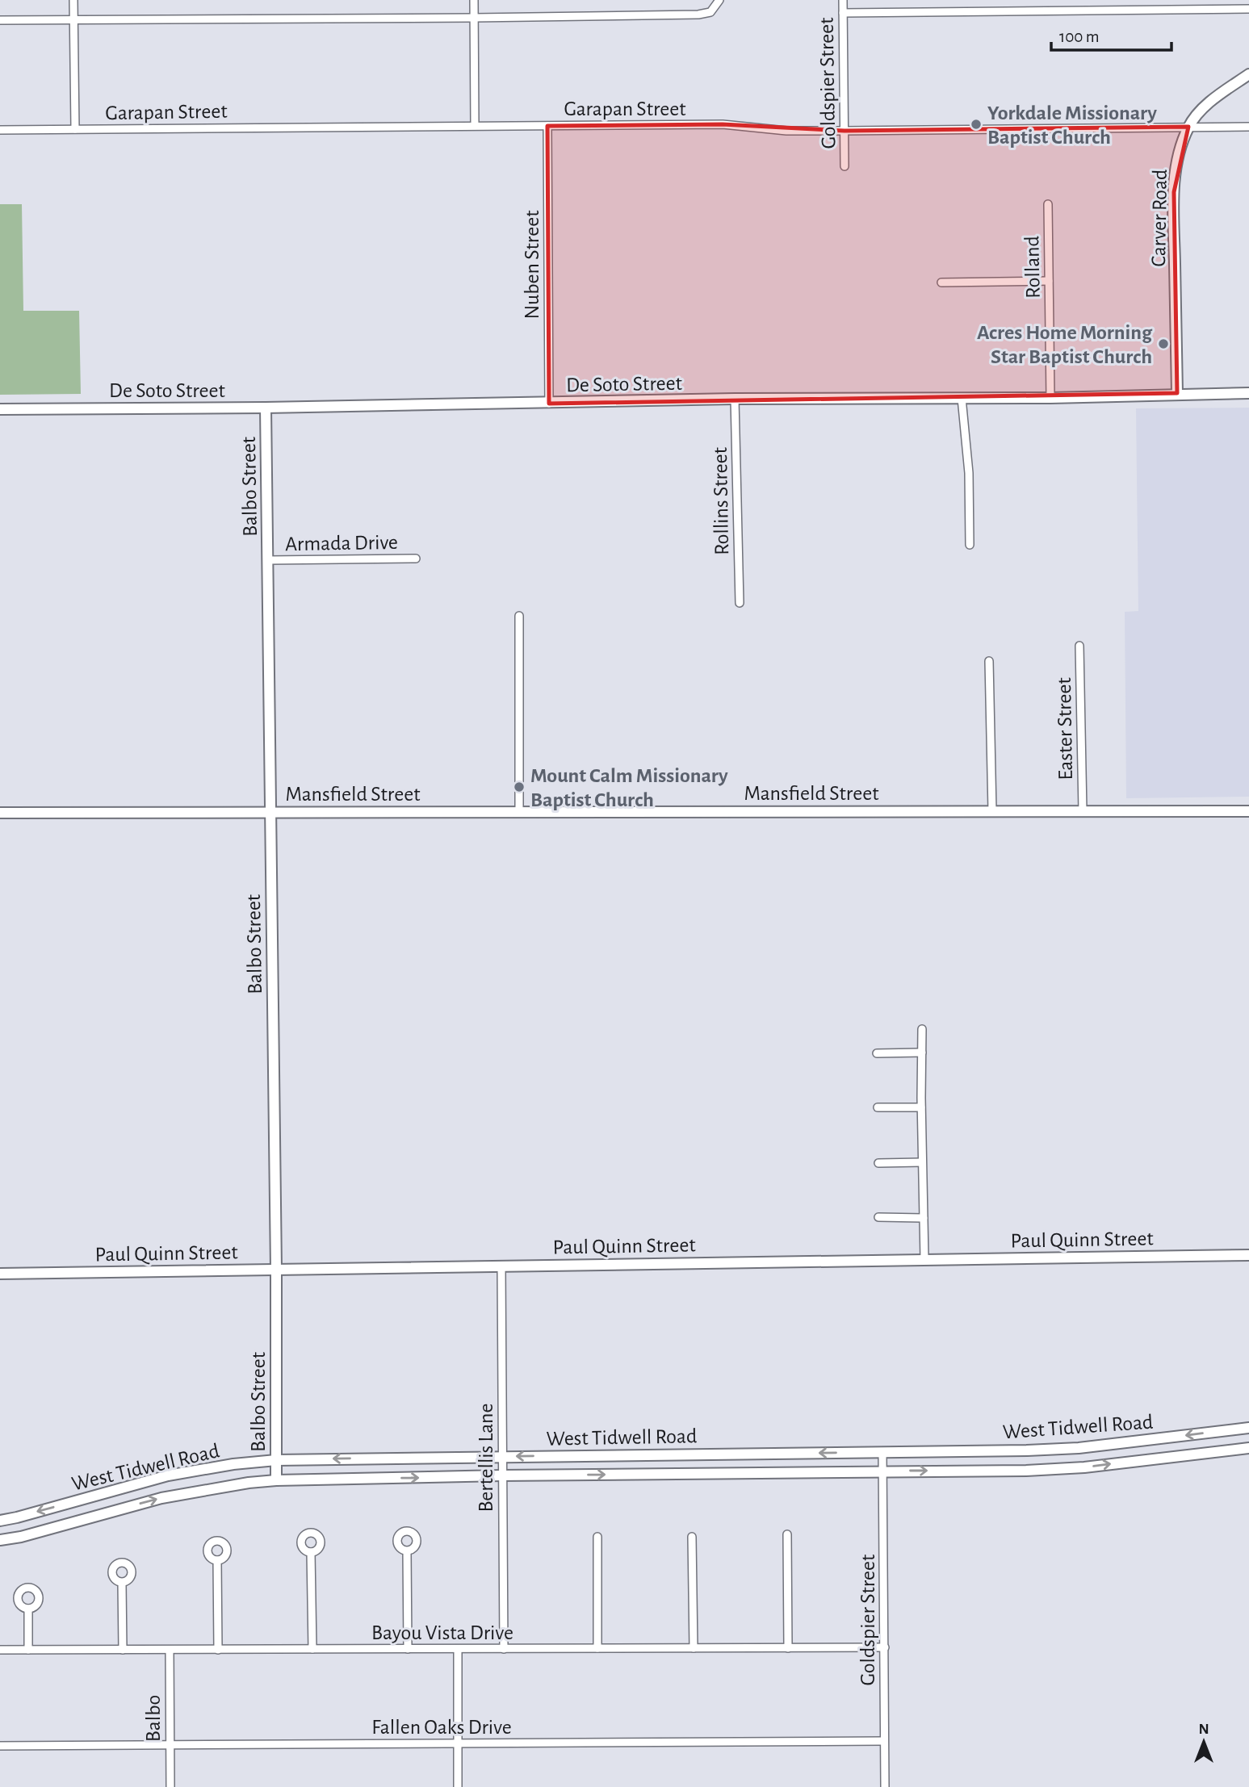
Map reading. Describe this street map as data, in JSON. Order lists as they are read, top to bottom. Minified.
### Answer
{"streets":{"street":["Goldspier Street","Garapan Street","Carver Road","Nuben Street","Rolland","De Soto Street","Balbo Street","Rollins Street","Armada Drive","Easter Street","Mansfield Street","Paul Quinn Street","West Tidwell Road","Bertellis Lane","Bayou Vista Drive","Balbo","Fallen Oaks Drive"]},"crossings":[["Goldspier Street","Garapan Street"],["Goldspier Street","West Tidwell Road"],["Goldspier Street","Bayou Vista Drive"],["Goldspier Street","Fallen Oaks Drive"],["Garapan Street","Carver Road"],["Garapan Street","Nuben Street"],["Carver Road","De Soto Street"],["Nuben Street","De Soto Street"],["Rolland","De Soto Street"],["De Soto Street","Balbo Street"],["De Soto Street","Rollins Street"],["Balbo Street","Armada Drive"],["Balbo Street","Mansfield Street"],["Balbo Street","Paul Quinn Street"],["Balbo Street","West Tidwell Road"],["Easter Street","Mansfield Street"],["Paul Quinn Street","Bertellis Lane"],["West Tidwell Road","Bertellis Lane"],["Bertellis Lane","Bayou Vista Drive"],["Bayou Vista Drive","Balbo"],["Balbo","Fallen Oaks Drive"]],"places":["Yorkdale Missionary Baptist Church","Acres Home Morning Star Baptist Church","Mount Calm Missionary Baptist Church"],"scale_bar":"100 m","north":"top"}
